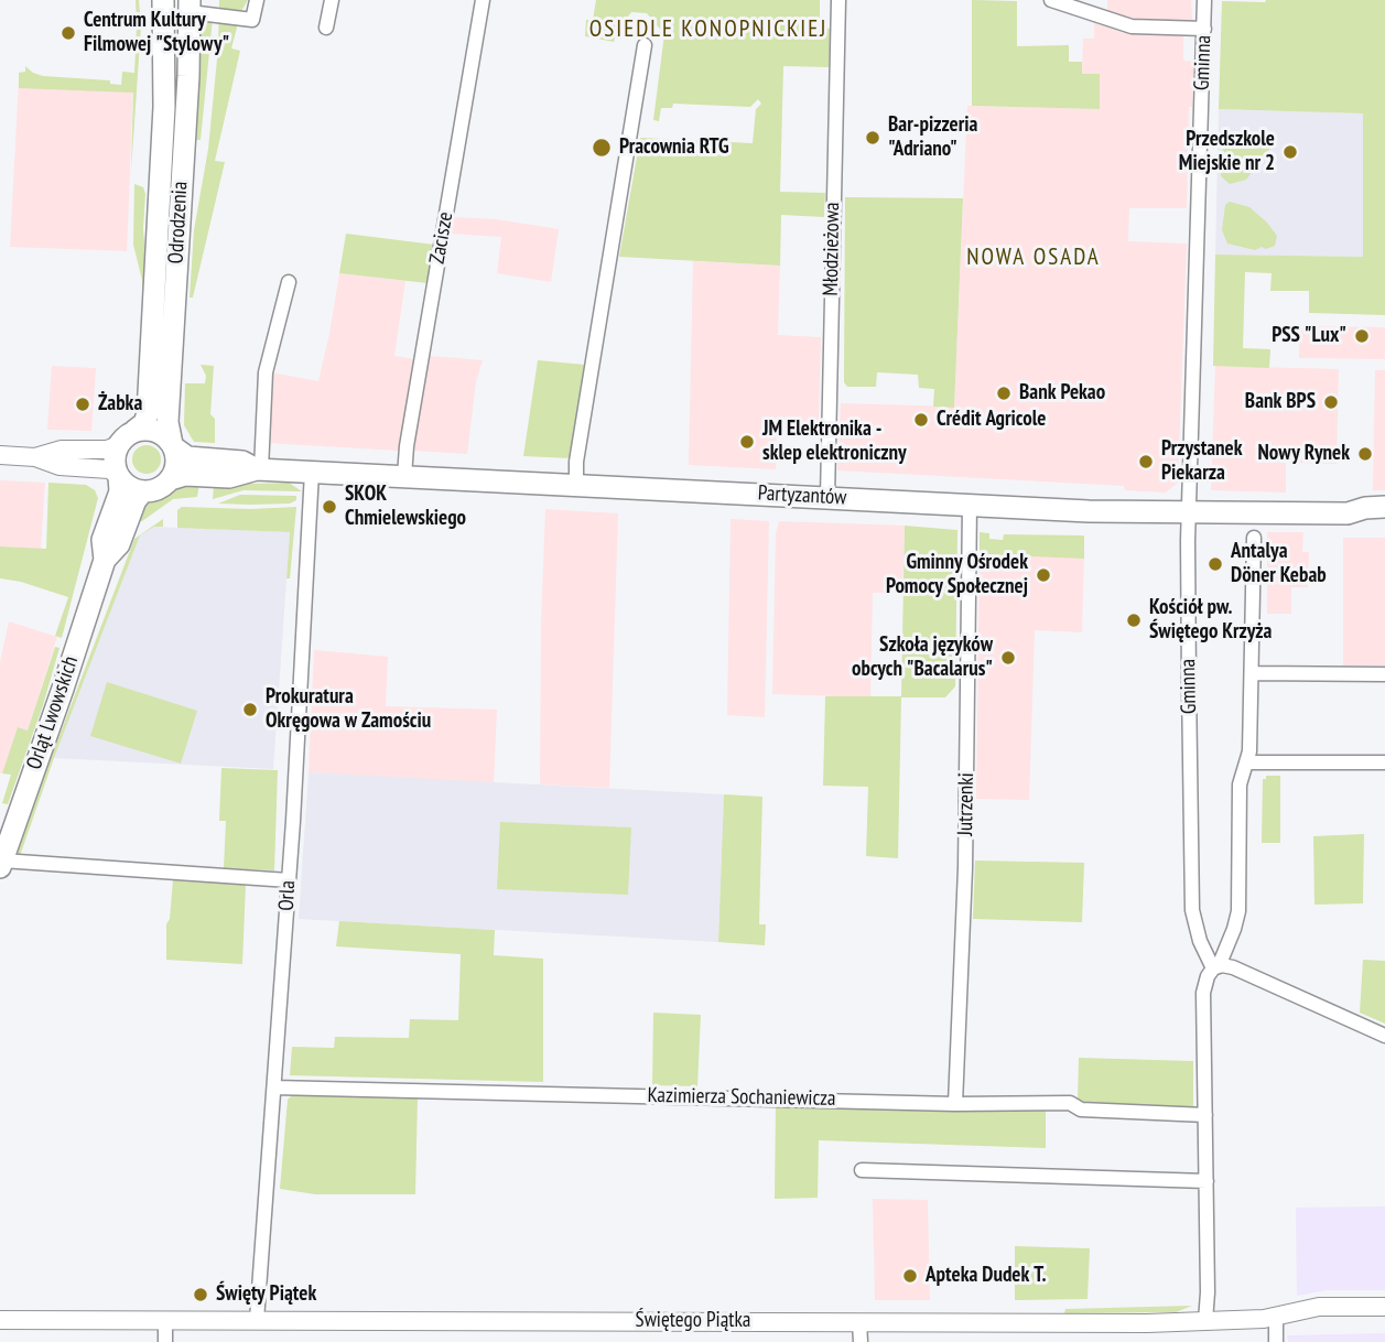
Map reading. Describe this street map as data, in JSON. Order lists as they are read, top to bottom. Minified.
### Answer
{"streets":{"main road":["Odrodzenia","Partyzantów","Orląt Lwowskich"],"street":["Gminna","Zacisze","Młodzieżowa","Jutrzenki","Orla","Kazimierza Sochaniewicza","Świętego Piątka"]},"crossings":[["Gminna","Partyzantów"],["Odrodzenia","Partyzantów"],["Odrodzenia","Orląt Lwowskich"],["Zacisze","Partyzantów"],["Młodzieżowa","Partyzantów"],["Partyzantów","Orląt Lwowskich"],["Partyzantów","Jutrzenki"],["Partyzantów","Orla"],["Jutrzenki","Kazimierza Sochaniewicza"],["Orla","Kazimierza Sochaniewicza"],["Orla","Świętego Piątka"]],"districts":["OSIEDLE KONOPNICKIEJ","NOWA OSADA"],"places":["Centrum Kultury Filmowej \"Stylowy\"","Bar-pizzeria \"Adriano\"","Pracownia RTG","Przedszkole Miejskie nr 2","PSS \"Lux\"","Bank Pekao","Bank BPS","Żabka","Crédit Agricole","JM Elektronika - sklep elektroniczny","Nowy Rynek","Przystanek Piekarza","SKOK Chmielewskiego","Antalya Döner Kebab","Gminny Ośrodek Pomocy Społecznej","Kościół pw. Świętego Krzyża","Szkoła języków obcych \"Bacalarus\"","Prokuratura Okręgowa w Zamościu","Apteka Dudek T.","Święty Piątek"]}
